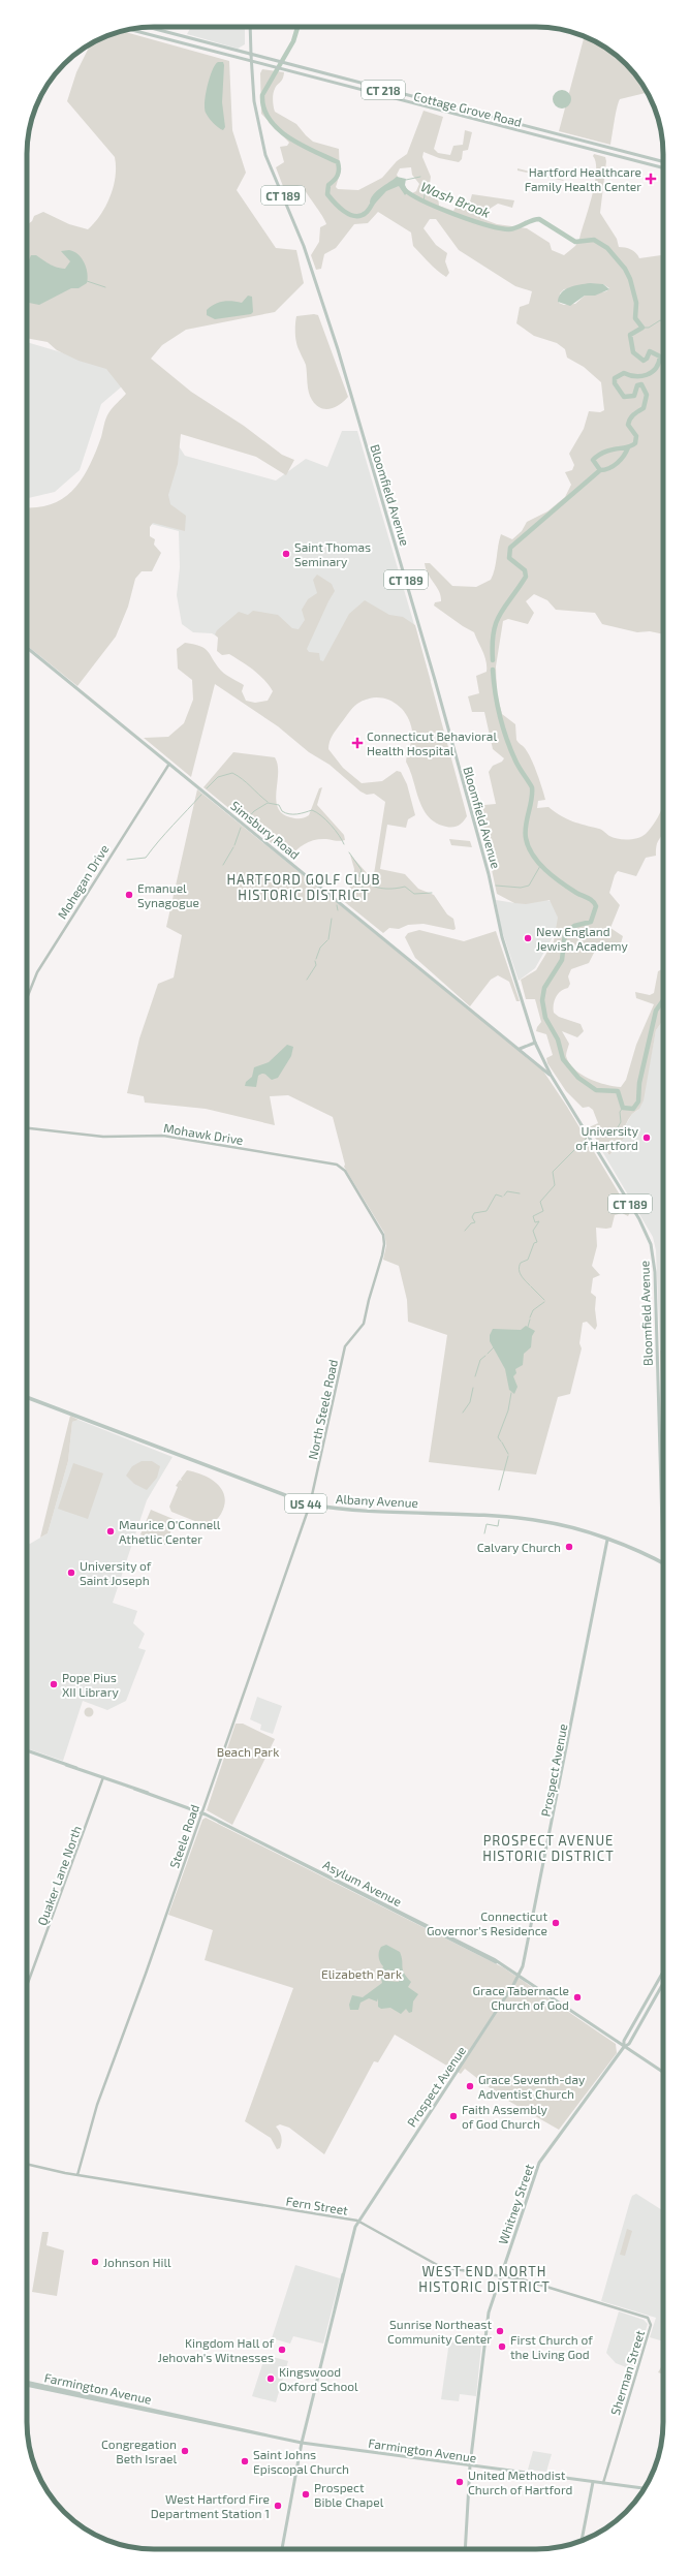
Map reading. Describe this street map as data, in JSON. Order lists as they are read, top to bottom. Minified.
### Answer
{"streets":{"highway":["Albany Avenue","US 44"],"main road":["CT 218","Cottage Grove Road","CT 189","Bloomfield Avenue","Simsbury Road","Prospect Avenue","Asylum Avenue","Whitney Street","Farmington Avenue"],"street":["Mohegan Drive","Mohawk Drive","North Steele Road","Steele Road","Quaker Lane North","Fern Street","Sherman Street"]},"crossings":[["Cottage Grove Road","Bloomfield Avenue"],["Bloomfield Avenue","Simsbury Road"],["Bloomfield Avenue","Albany Avenue"],["Simsbury Road","Mohegan Drive"],["Mohawk Drive","North Steele Road"],["North Steele Road","Albany Avenue"],["North Steele Road","Steele Road"],["Albany Avenue","Prospect Avenue"],["Albany Avenue","Steele Road"],["Prospect Avenue","Asylum Avenue"],["Prospect Avenue","Fern Street"],["Prospect Avenue","Farmington Avenue"],["Steele Road","Asylum Avenue"],["Steele Road","Fern Street"],["Quaker Lane North","Asylum Avenue"],["Asylum Avenue","Whitney Street"],["Whitney Street","Fern Street"],["Whitney Street","Farmington Avenue"],["Fern Street","Sherman Street"],["Sherman Street","Farmington Avenue"]],"districts":["HARTFORD GOLF CLUB HISTORIC DISTRICT","PROSPECT AVENUE HISTORIC DISTRICT","WEST END NORTH HISTORIC DISTRICT"],"water":["Wash Brook"],"parks":["Beach Park","Elizabeth Park"],"places":{"health":["Hartford Healthcare Family Health Center","Connecticut Behavioral Health Hospital"],"other":["Saint Thomas Seminary","Emanuel Synagogue","New England Jewish Academy","University of Hartford","Maurice O'Connell Athetlic Center","Calvary Church","University of Saint Joseph","Pope Pius XII Library","Connecticut Governor's Residence","Grace Tabernacle Church of God","Grace Seventh-day Adventist Church","Faith Assembly of God Church","Johnson Hill","Sunrise Northeast Community Center","First Church of the Living God","Kingdom Hall of Jehovah's Witnesses","Kingswood Oxford School","Congregation Beth Israel","Saint Johns Episcopal Church","United Methodist Church of Hartford","Prospect Bible Chapel","West Hartford Fire Department Station 1"]}}
